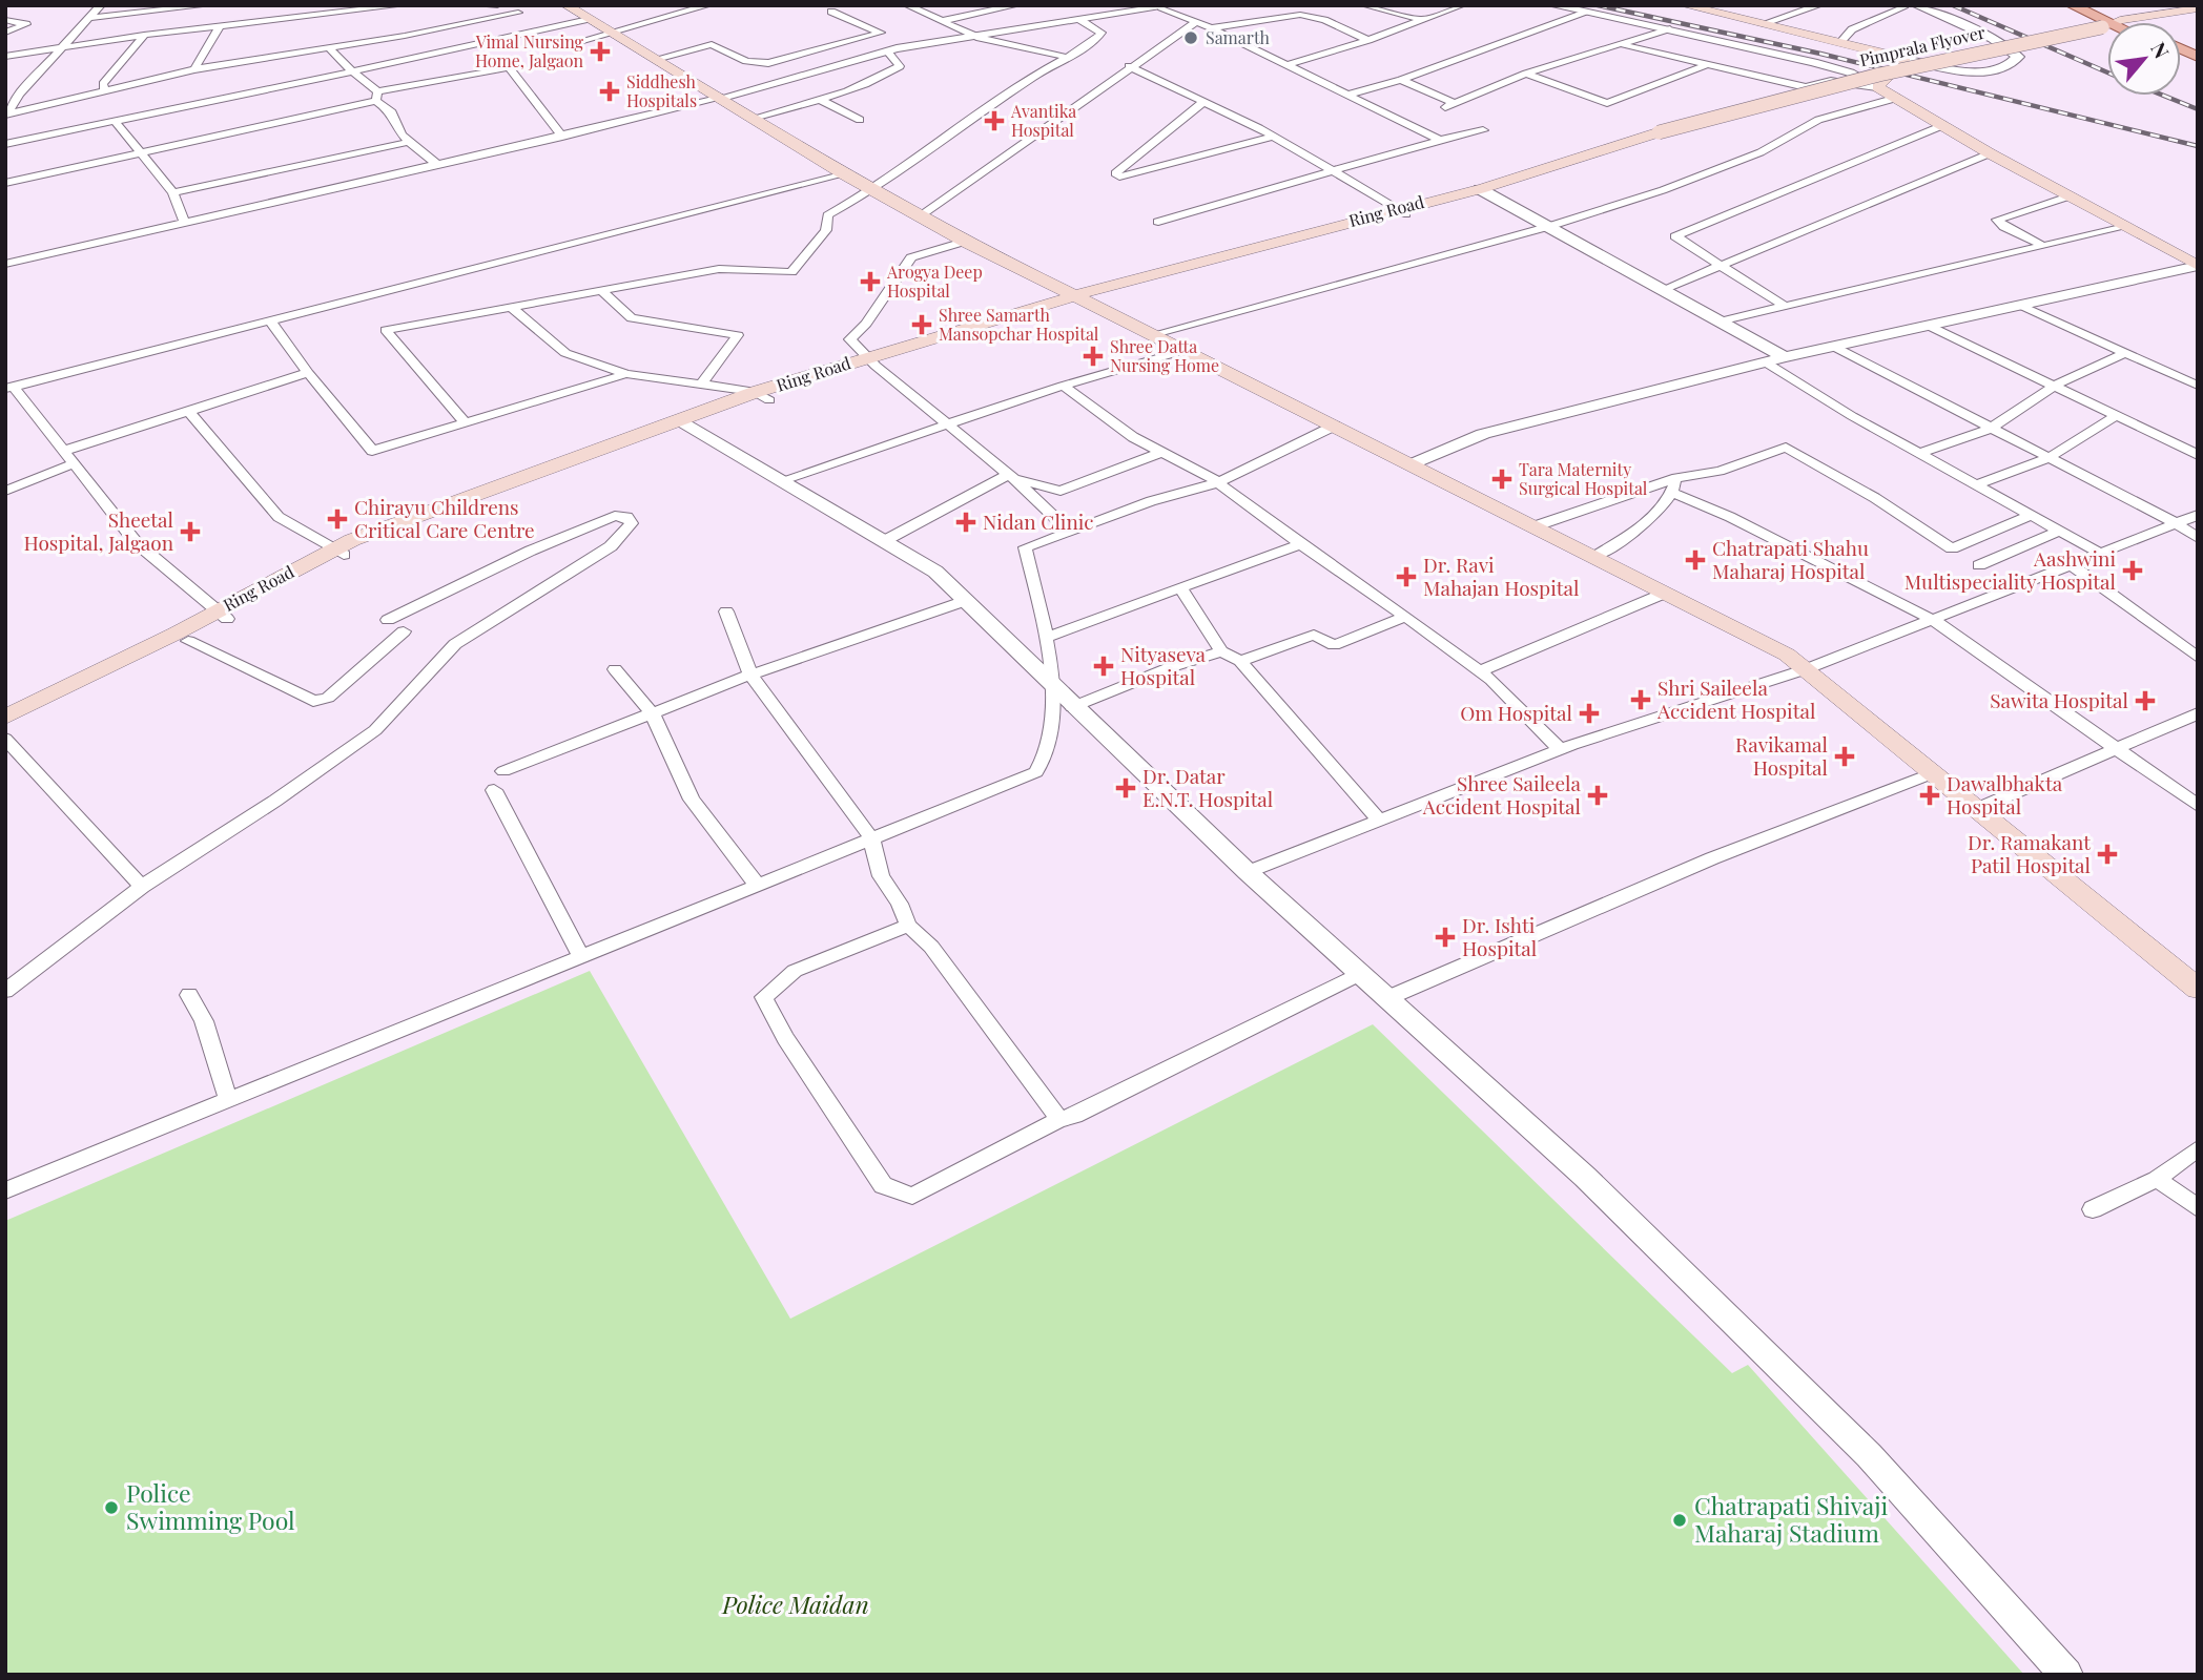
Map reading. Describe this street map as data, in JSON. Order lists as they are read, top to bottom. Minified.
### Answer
{"streets":{"main road":["Pimprala Flyover","Ring Road"]},"parks":["Police Maidan"],"places":{"other":["Samarth","Police Swimming Pool","Chatrapati Shivaji Maharaj Stadium"],"health":["Vimal Nursing Home, Jalgaon","Siddhesh Hospitals","Avantika Hospital","Arogya Deep Hospital","Shree Samarth Mansopchar Hospital","Shree Datta Nursing Home","Tara Maternity Surgical Hospital","Chirayu Childrens Critical Care Centre","Nidan Clinic","Sheetal Hospital, Jalgaon","Chatrapati Shahu Maharaj Hospital","Aashwini Multispeciality Hospital","Dr. Ravi Mahajan Hospital","Nityaseva Hospital","Shri Saileela Accident Hospital","Sawita Hospital","Om Hospital","Ravikamal Hospital","Dr. Datar E.N.T. Hospital","Shree Saileela Accident Hospital","Dawalbhakta Hospital","Dr. Ramakant Patil Hospital","Dr. Ishti Hospital"]},"north":"top right"}
